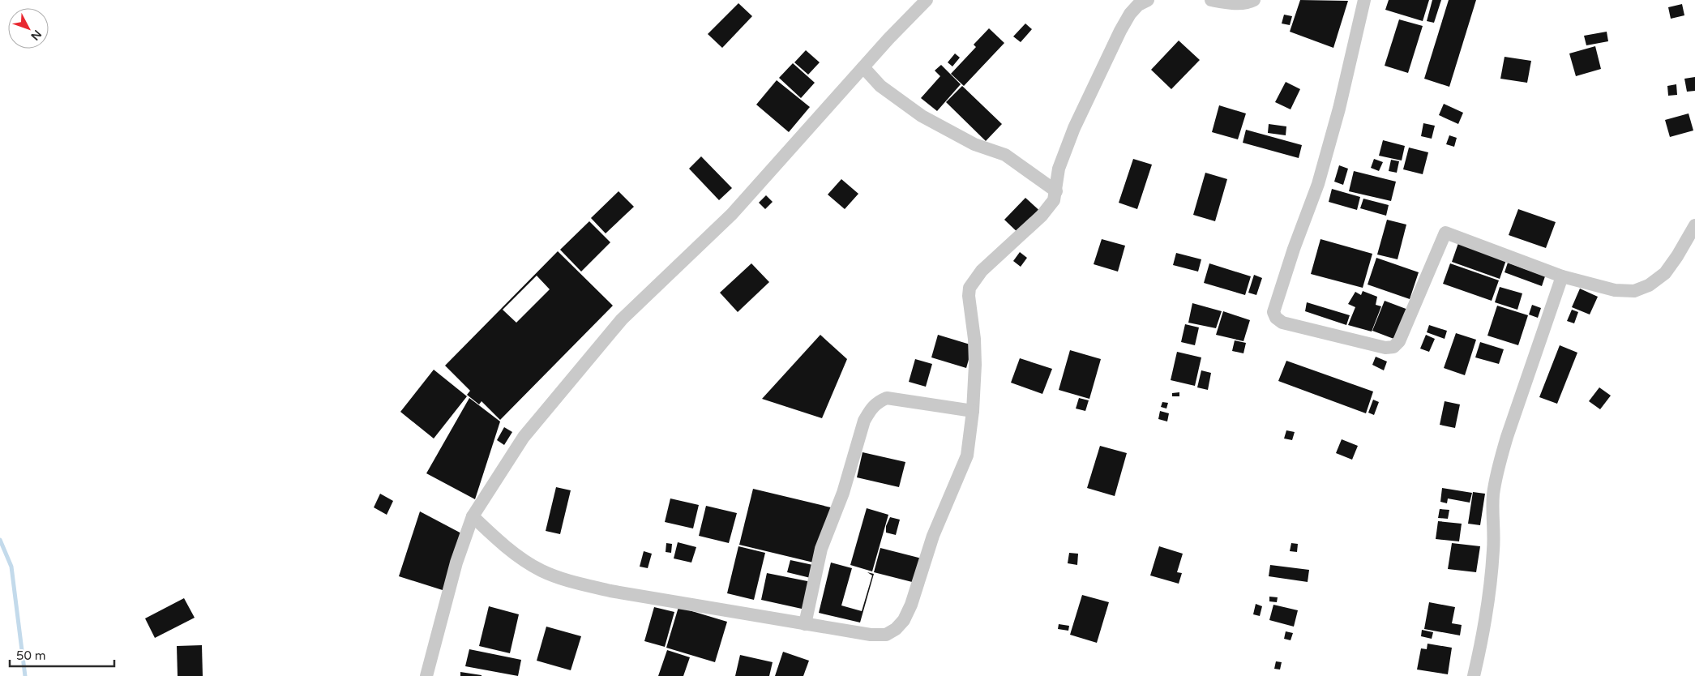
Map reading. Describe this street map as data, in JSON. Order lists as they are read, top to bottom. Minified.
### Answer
{"scale_bar":"50 m","north":"bottom right"}
